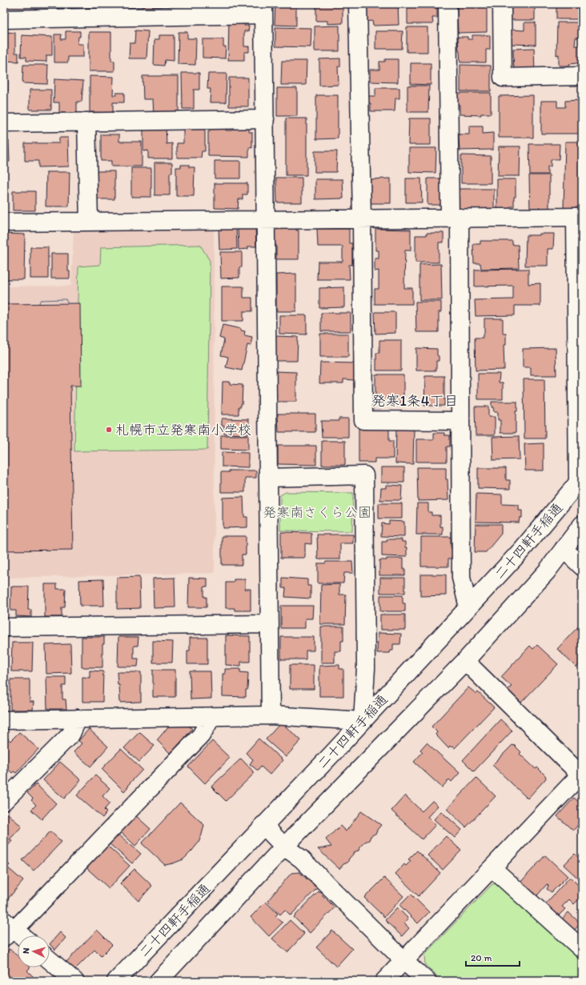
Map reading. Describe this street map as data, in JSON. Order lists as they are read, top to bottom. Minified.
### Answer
{"streets":{"street":["二十四軒手稲通"]},"districts":["発寒1条4丁目"],"parks":["発寒南さくら公園"],"places":["札幌市立発寒南小学校"],"scale_bar":"20 m","north":"left"}
